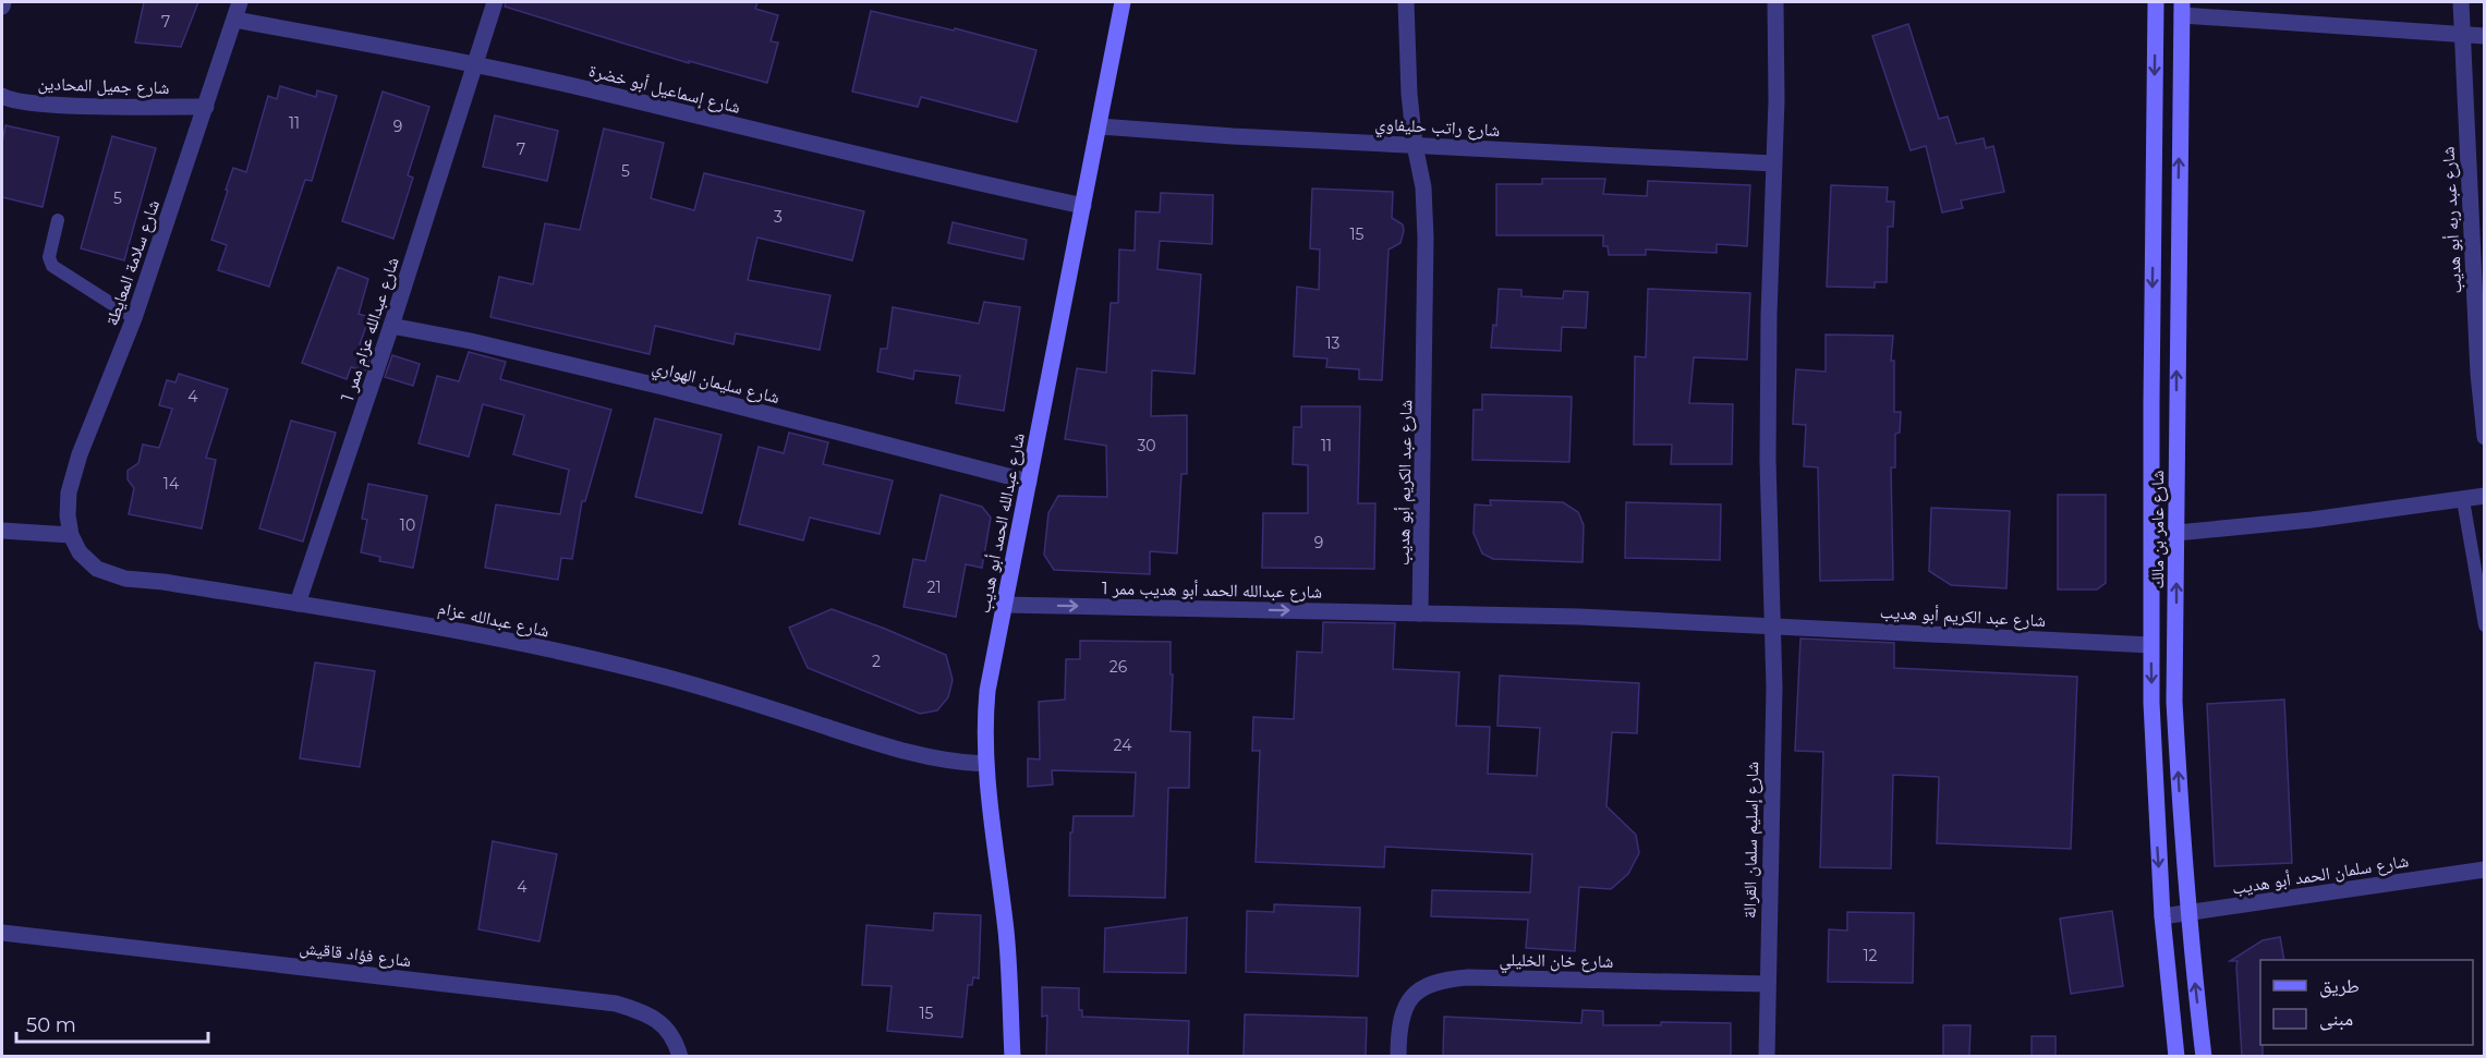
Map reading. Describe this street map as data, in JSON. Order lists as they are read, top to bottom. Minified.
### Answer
{"streets":{"street":["شارع جميل المحادين","شارع إسماعيل أبو خضرة","شارع راتب حليفاوي","شارع عبد ربه أبو هديب","شارع سلامة المعايطة","شارع عبدالله عزام ممر 1","شارع سليمان الهواري","شارع عبد الكريم أبو هديب","شارع عبدالله الحمد أبو هديب","شارع عامر بن مالك","شارع عبدالله الحمد أبو هديب ممر 1","شارع عبدالله عزام","شارع إسليم سلمان القرالة","شارع سلمان الحمد أبو هديب","شارع فؤاد قاقيش","شارع خان الخليلي"]},"crossings":[["شارع جميل المحادين","شارع سلامة المعايطة"],["شارع إسماعيل أبو خضرة","شارع سلامة المعايطة"],["شارع إسماعيل أبو خضرة","شارع عبدالله عزام ممر 1"],["شارع إسماعيل أبو خضرة","شارع عبدالله الحمد أبو هديب"],["شارع راتب حليفاوي","شارع عبد الكريم أبو هديب"],["شارع راتب حليفاوي","شارع عبدالله الحمد أبو هديب"],["شارع سلامة المعايطة","شارع عبدالله عزام"],["شارع عبدالله عزام ممر 1","شارع سليمان الهواري"],["شارع عبدالله عزام ممر 1","شارع عبدالله عزام"],["شارع سليمان الهواري","شارع عبدالله الحمد أبو هديب"],["شارع عبد الكريم أبو هديب","شارع عامر بن مالك"],["شارع عبد الكريم أبو هديب","شارع عبدالله الحمد أبو هديب ممر 1"],["شارع عبد الكريم أبو هديب","شارع إسليم سلمان القرالة"],["شارع عبدالله الحمد أبو هديب","شارع عبدالله الحمد أبو هديب ممر 1"],["شارع عبدالله الحمد أبو هديب","شارع عبدالله عزام"],["شارع عامر بن مالك","شارع سلمان الحمد أبو هديب"],["شارع إسليم سلمان القرالة","شارع خان الخليلي"]],"one_way":["شارع عبدالله الحمد أبو هديب ممر 1"],"house_numbers":["7","11","9","7","5","5","3","15","13","4","30","11","14","10","9","21","2","26","24","4","12","15"],"legend":["طريق","مبنى"],"scale_bar":"50 m"}
